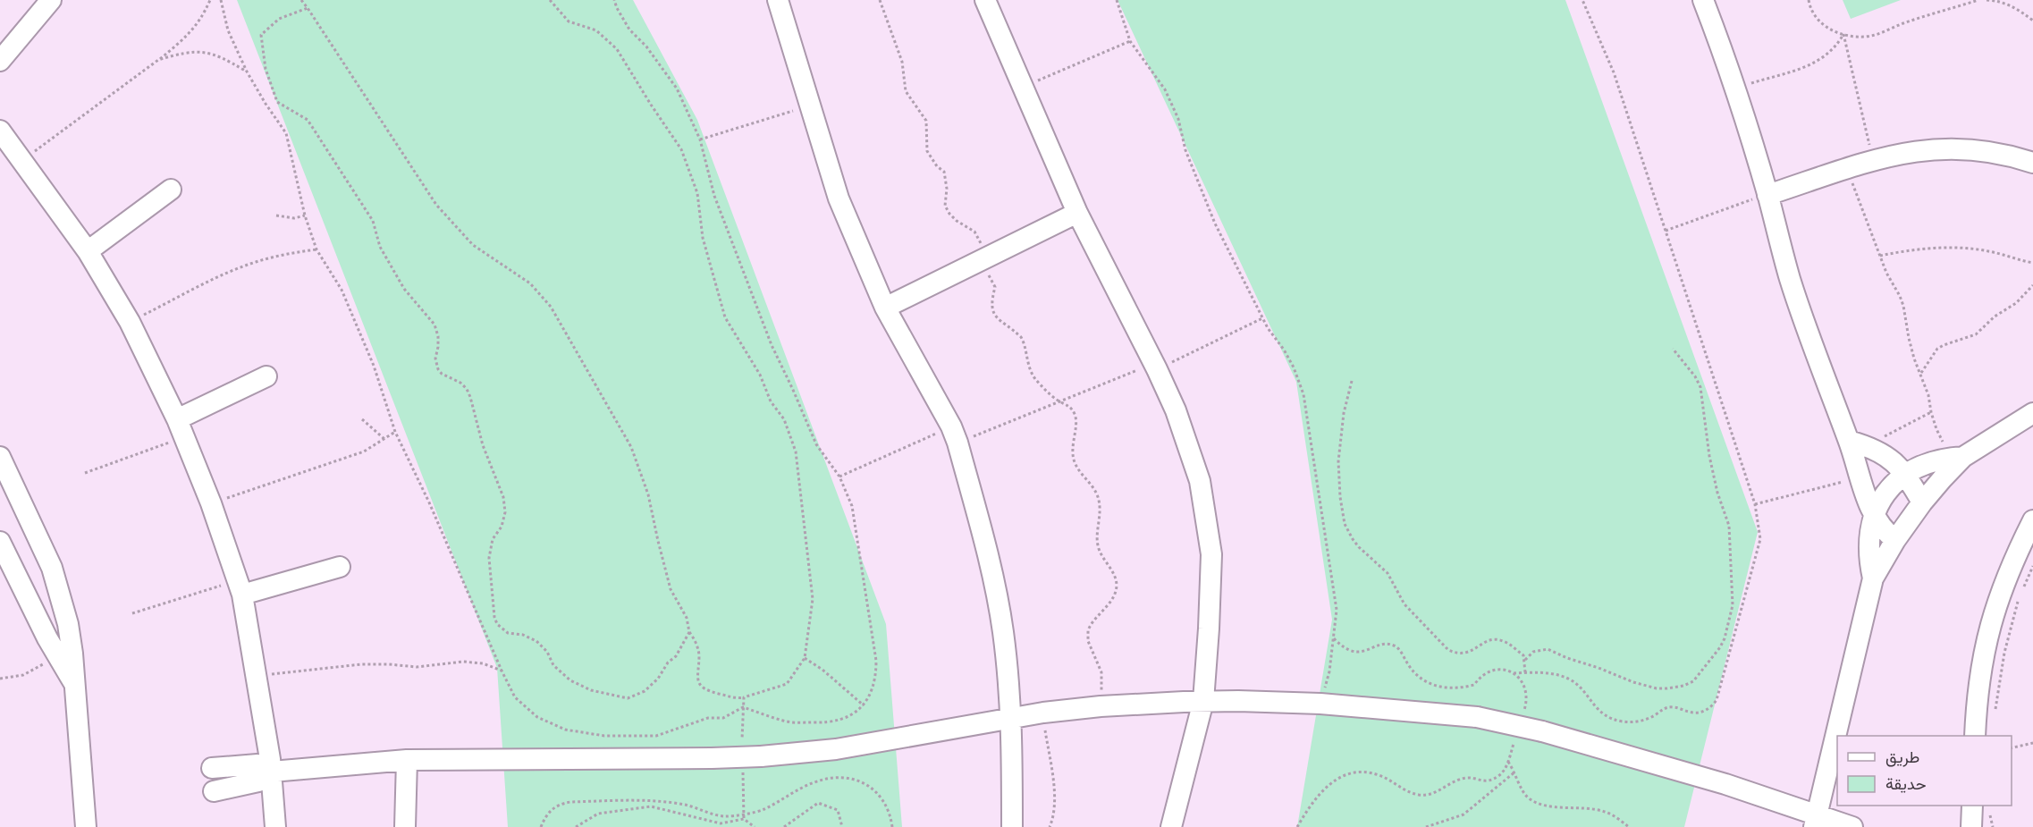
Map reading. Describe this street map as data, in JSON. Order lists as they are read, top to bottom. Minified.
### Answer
{"legend":["طريق","حديقة"]}
